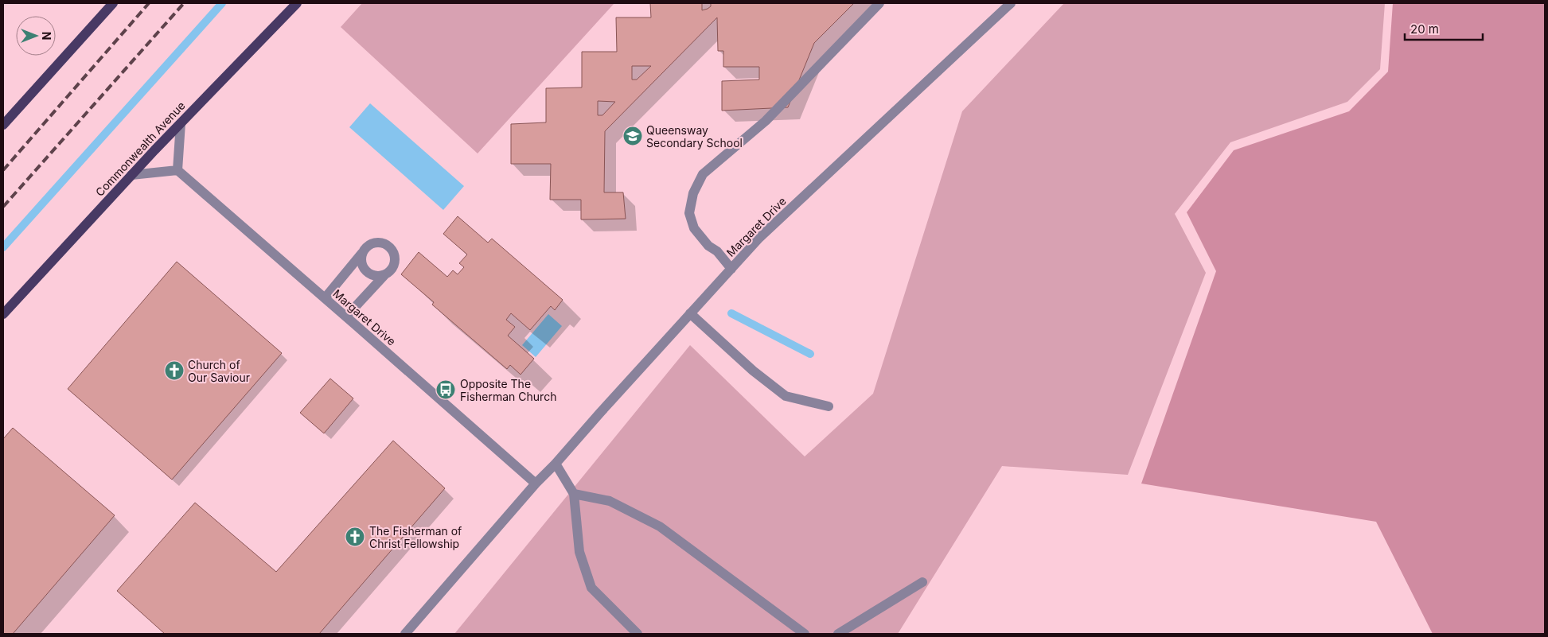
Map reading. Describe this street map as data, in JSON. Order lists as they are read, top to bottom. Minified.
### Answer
{"streets":{"main road":["Commonwealth Avenue"],"street":["Margaret Drive"]},"places":{"school or university":["Queensway Secondary School"],"church":["Church of Our Saviour","The Fisherman of Christ Fellowship"],"bus stop":["Opposite The Fisherman Church"]},"scale_bar":"20 m","north":"right"}
